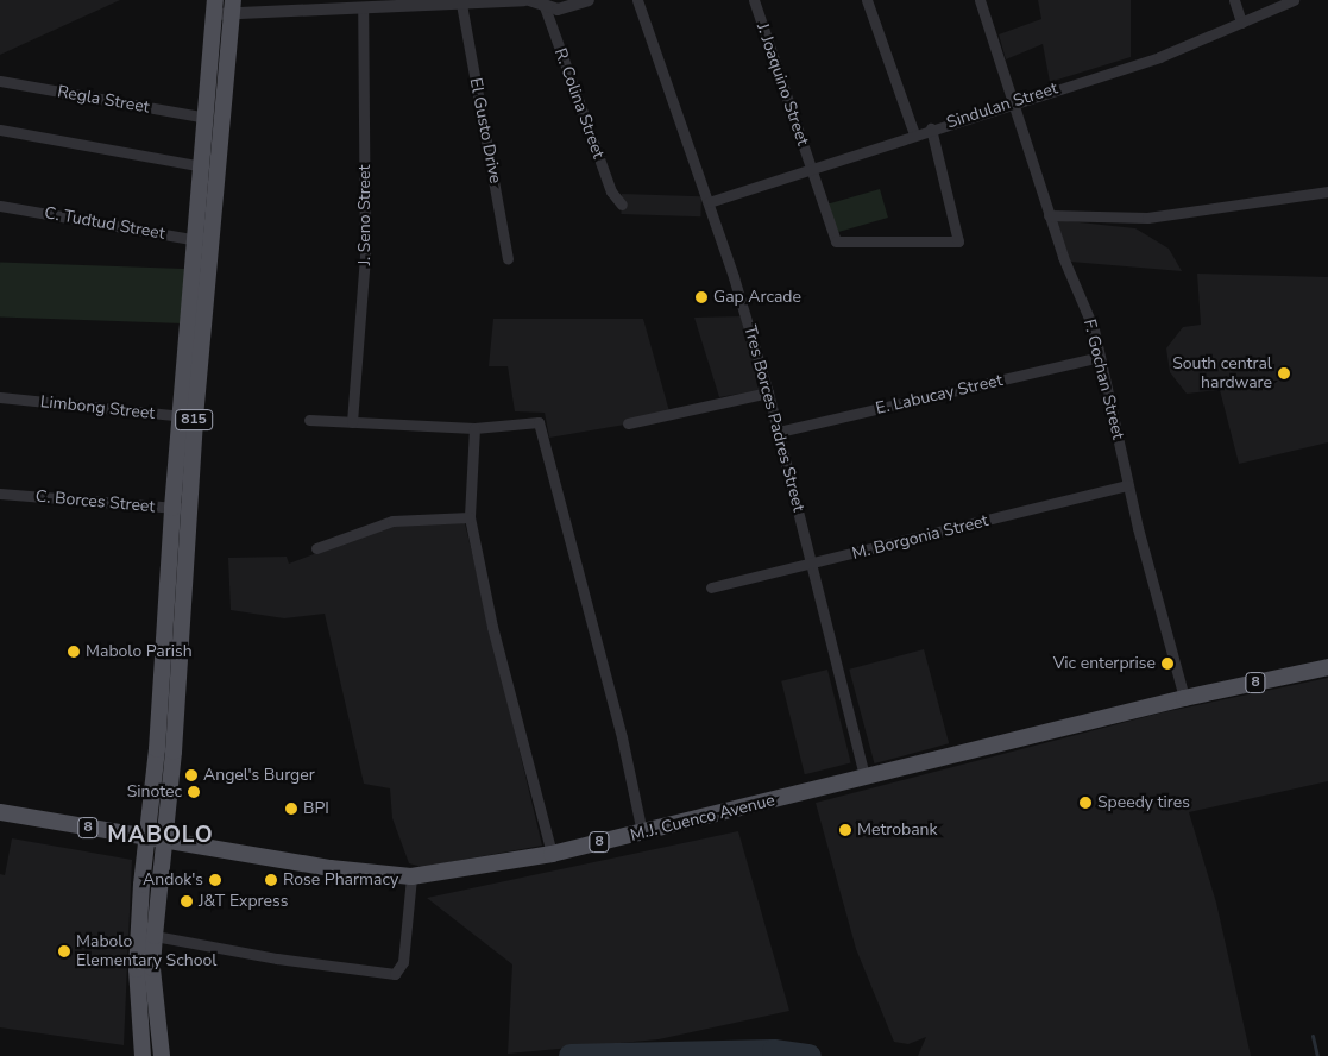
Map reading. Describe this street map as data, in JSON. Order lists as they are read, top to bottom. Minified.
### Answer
{"streets":{"main road":["815","8","M.J. Cuenco Avenue"],"street":["J. Joaquino Street","Regla Street","R. Colina Street","Sindulan Street","El Gusto Drive","J. Seno Street","C. Tudtud Street","F. Gochan Street","E. Labucay Street","Limbong Street","Tres Borces Padres Street","C. Borces Street","M. Borgonia Street"]},"crossings":[["J. Joaquino Street","Sindulan Street"],["Regla Street","815"],["Sindulan Street","F. Gochan Street"],["Sindulan Street","Tres Borces Padres Street"],["C. Tudtud Street","815"],["F. Gochan Street","E. Labucay Street"],["F. Gochan Street","M. Borgonia Street"],["F. Gochan Street","M.J. Cuenco Avenue"],["E. Labucay Street","Tres Borces Padres Street"],["Limbong Street","815"],["Tres Borces Padres Street","M. Borgonia Street"],["Tres Borces Padres Street","M.J. Cuenco Avenue"],["815","C. Borces Street"],["815","M.J. Cuenco Avenue"]],"districts":["MABOLO"],"places":["Gap Arcade","South central hardware","Mabolo Parish","Vic enterprise","Angel's Burger","Sinotec","Speedy tires","BPI","Metrobank","Andok's","Rose Pharmacy","J&T Express","Mabolo Elementary School"]}
